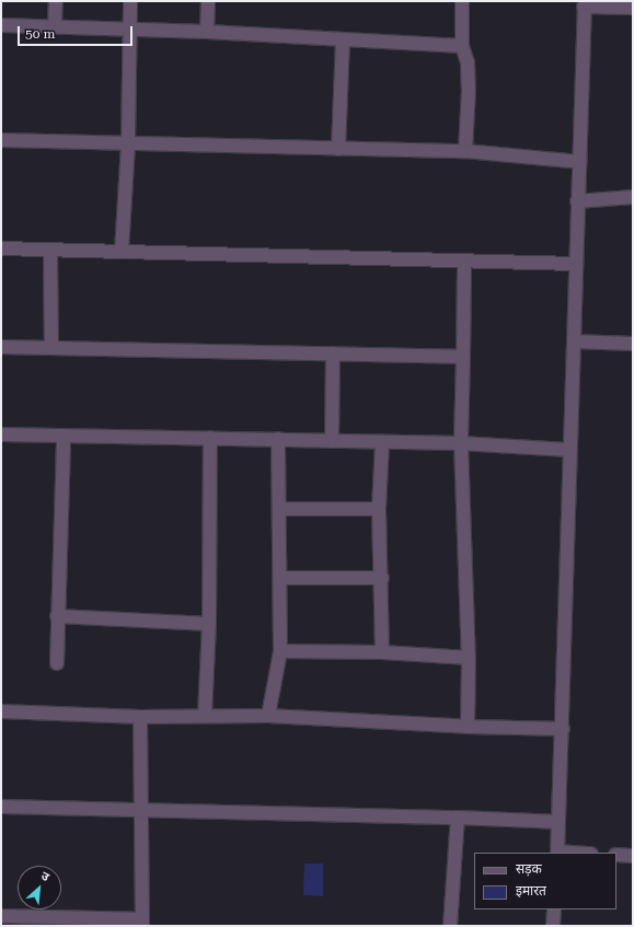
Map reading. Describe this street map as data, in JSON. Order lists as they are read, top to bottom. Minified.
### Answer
{"legend":["सड़क","इमारत"],"scale_bar":"50 m","north":"top right"}
